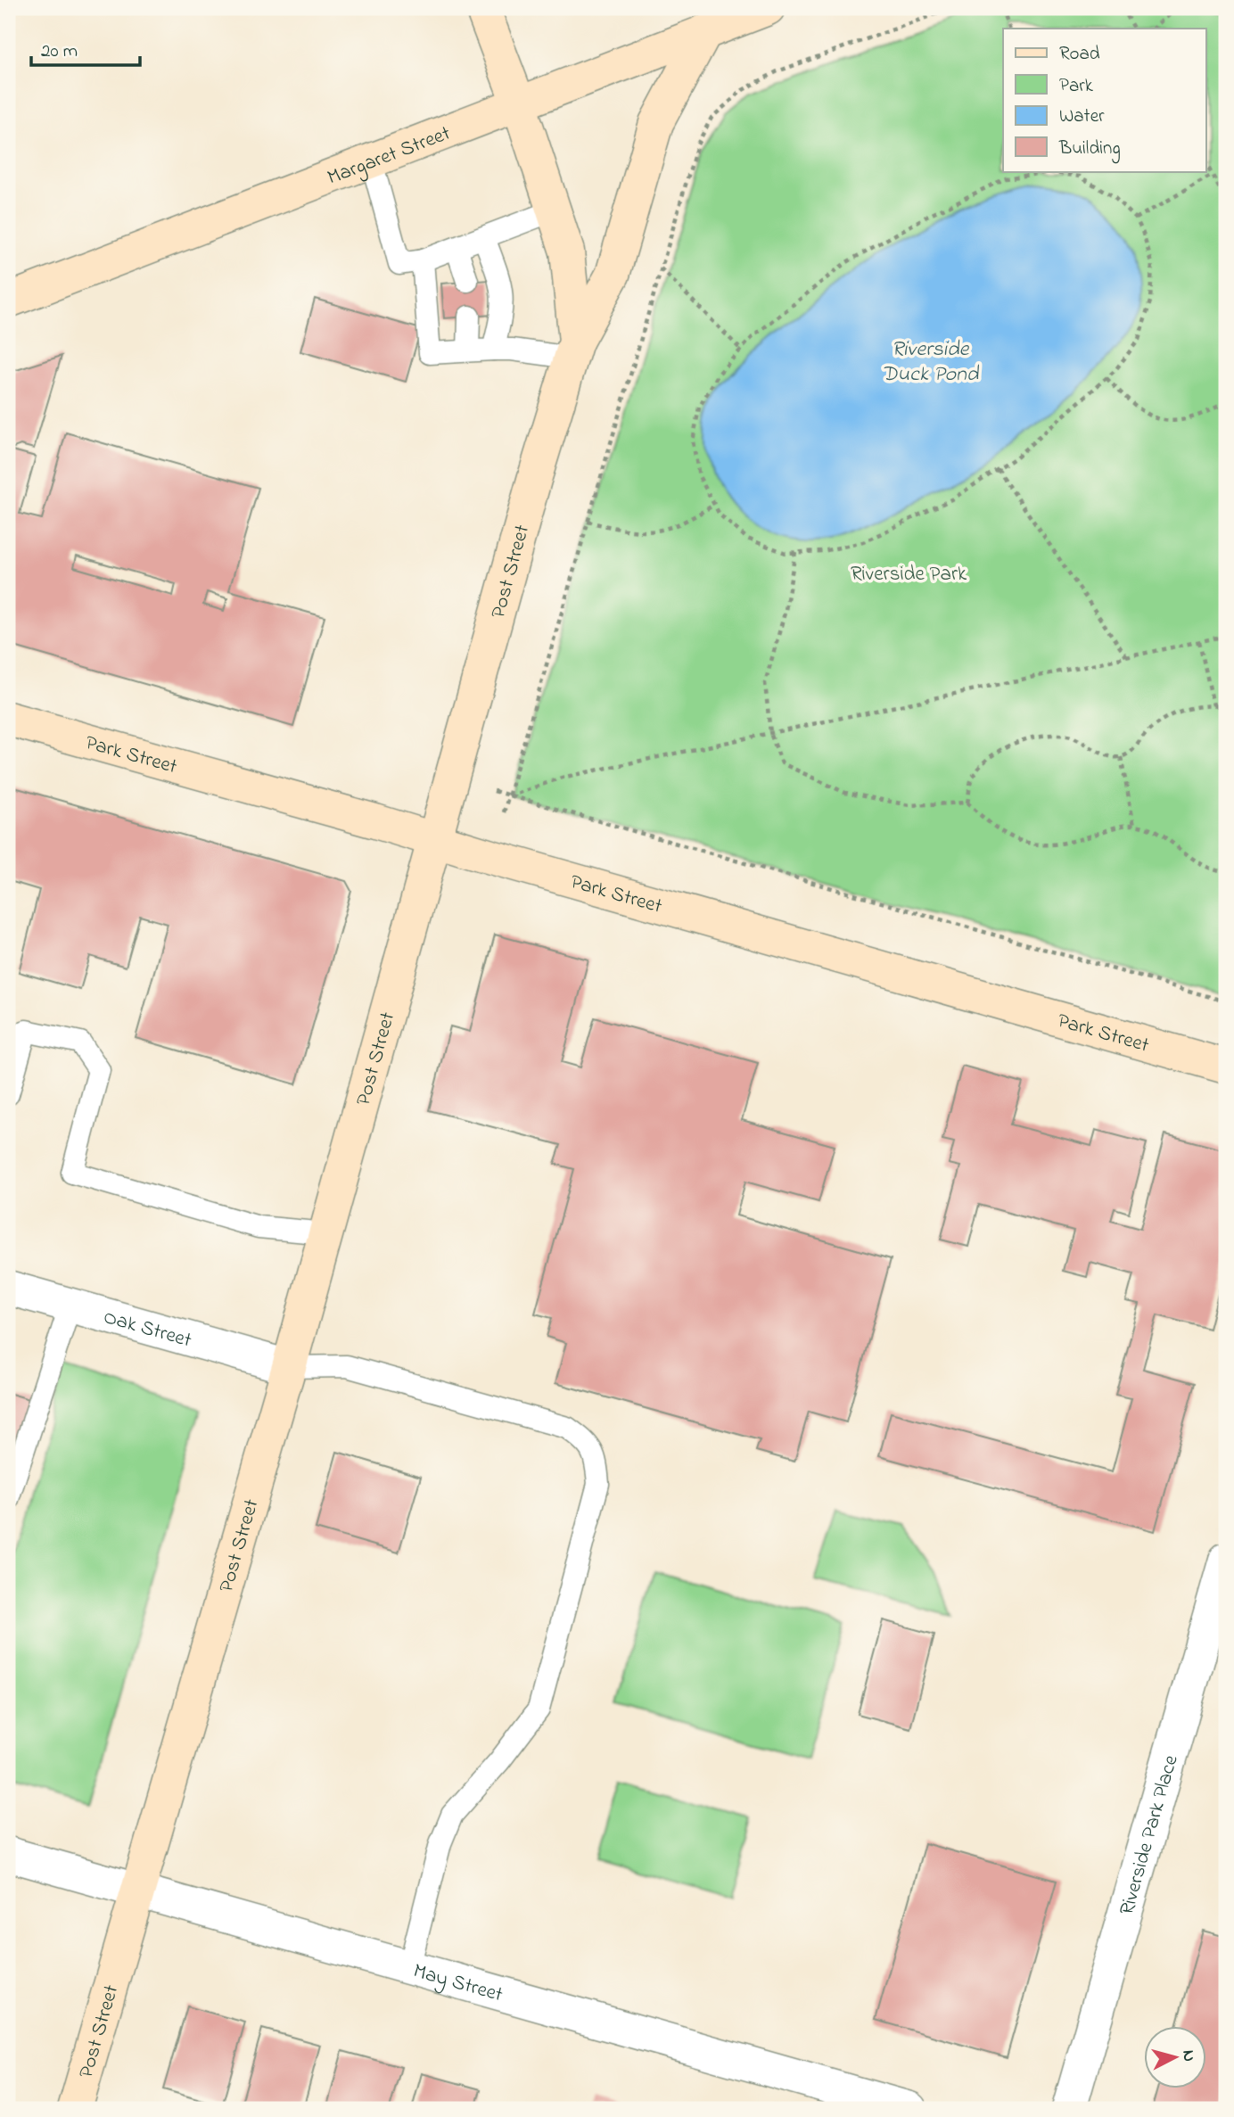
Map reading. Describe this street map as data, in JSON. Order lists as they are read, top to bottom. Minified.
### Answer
{"streets":{"street":["Margaret Street","Post Street","Park Street","Oak Street","Riverside Park Place","May Street"]},"crossings":[["Margaret Street","Post Street"],["Post Street","Park Street"],["Post Street","Oak Street"],["Post Street","May Street"]],"water":["Riverside Duck Pond"],"parks":["Riverside Park"],"legend":["Road","Park","Water","Building"],"scale_bar":"20 m","north":"right"}
